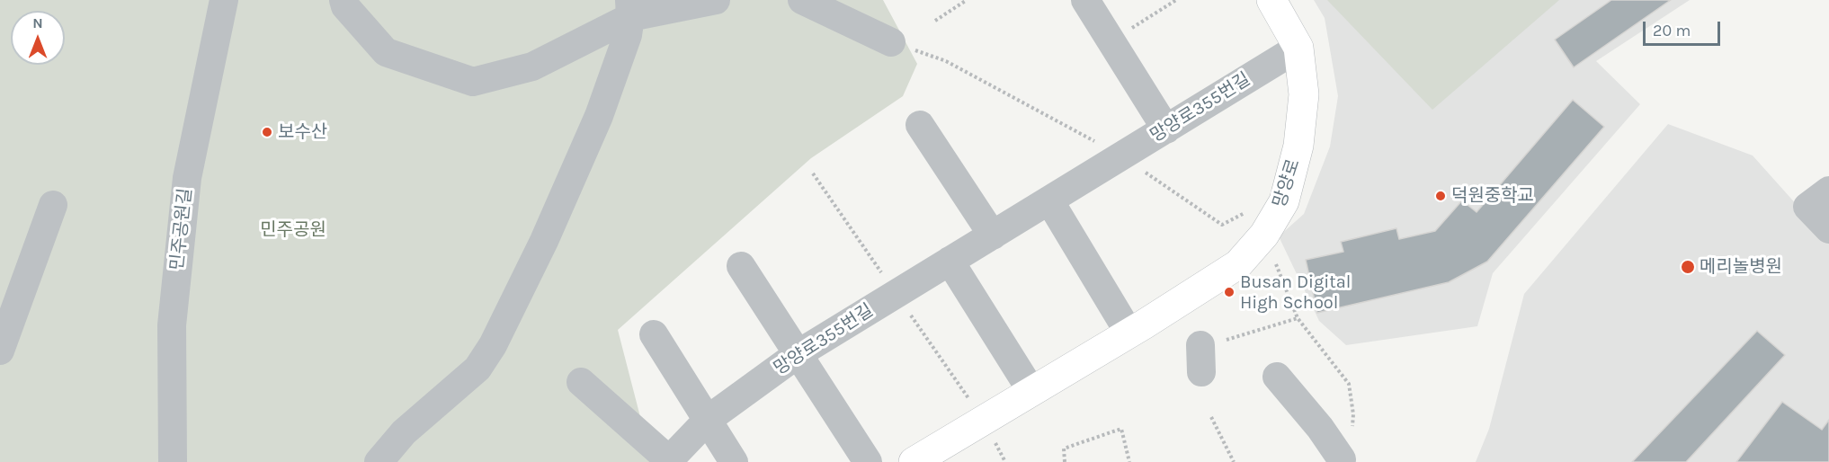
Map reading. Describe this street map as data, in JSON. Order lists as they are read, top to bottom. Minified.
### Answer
{"streets":{"main road":["망양로"],"street":["망양로355번길","민주공원길"]},"crossings":[["망양로355번길","망양로"]],"parks":["민주공원"],"places":["보수산","덕원중학교","메리놀병원","Busan Digital High School"],"scale_bar":"20 m","north":"top"}
